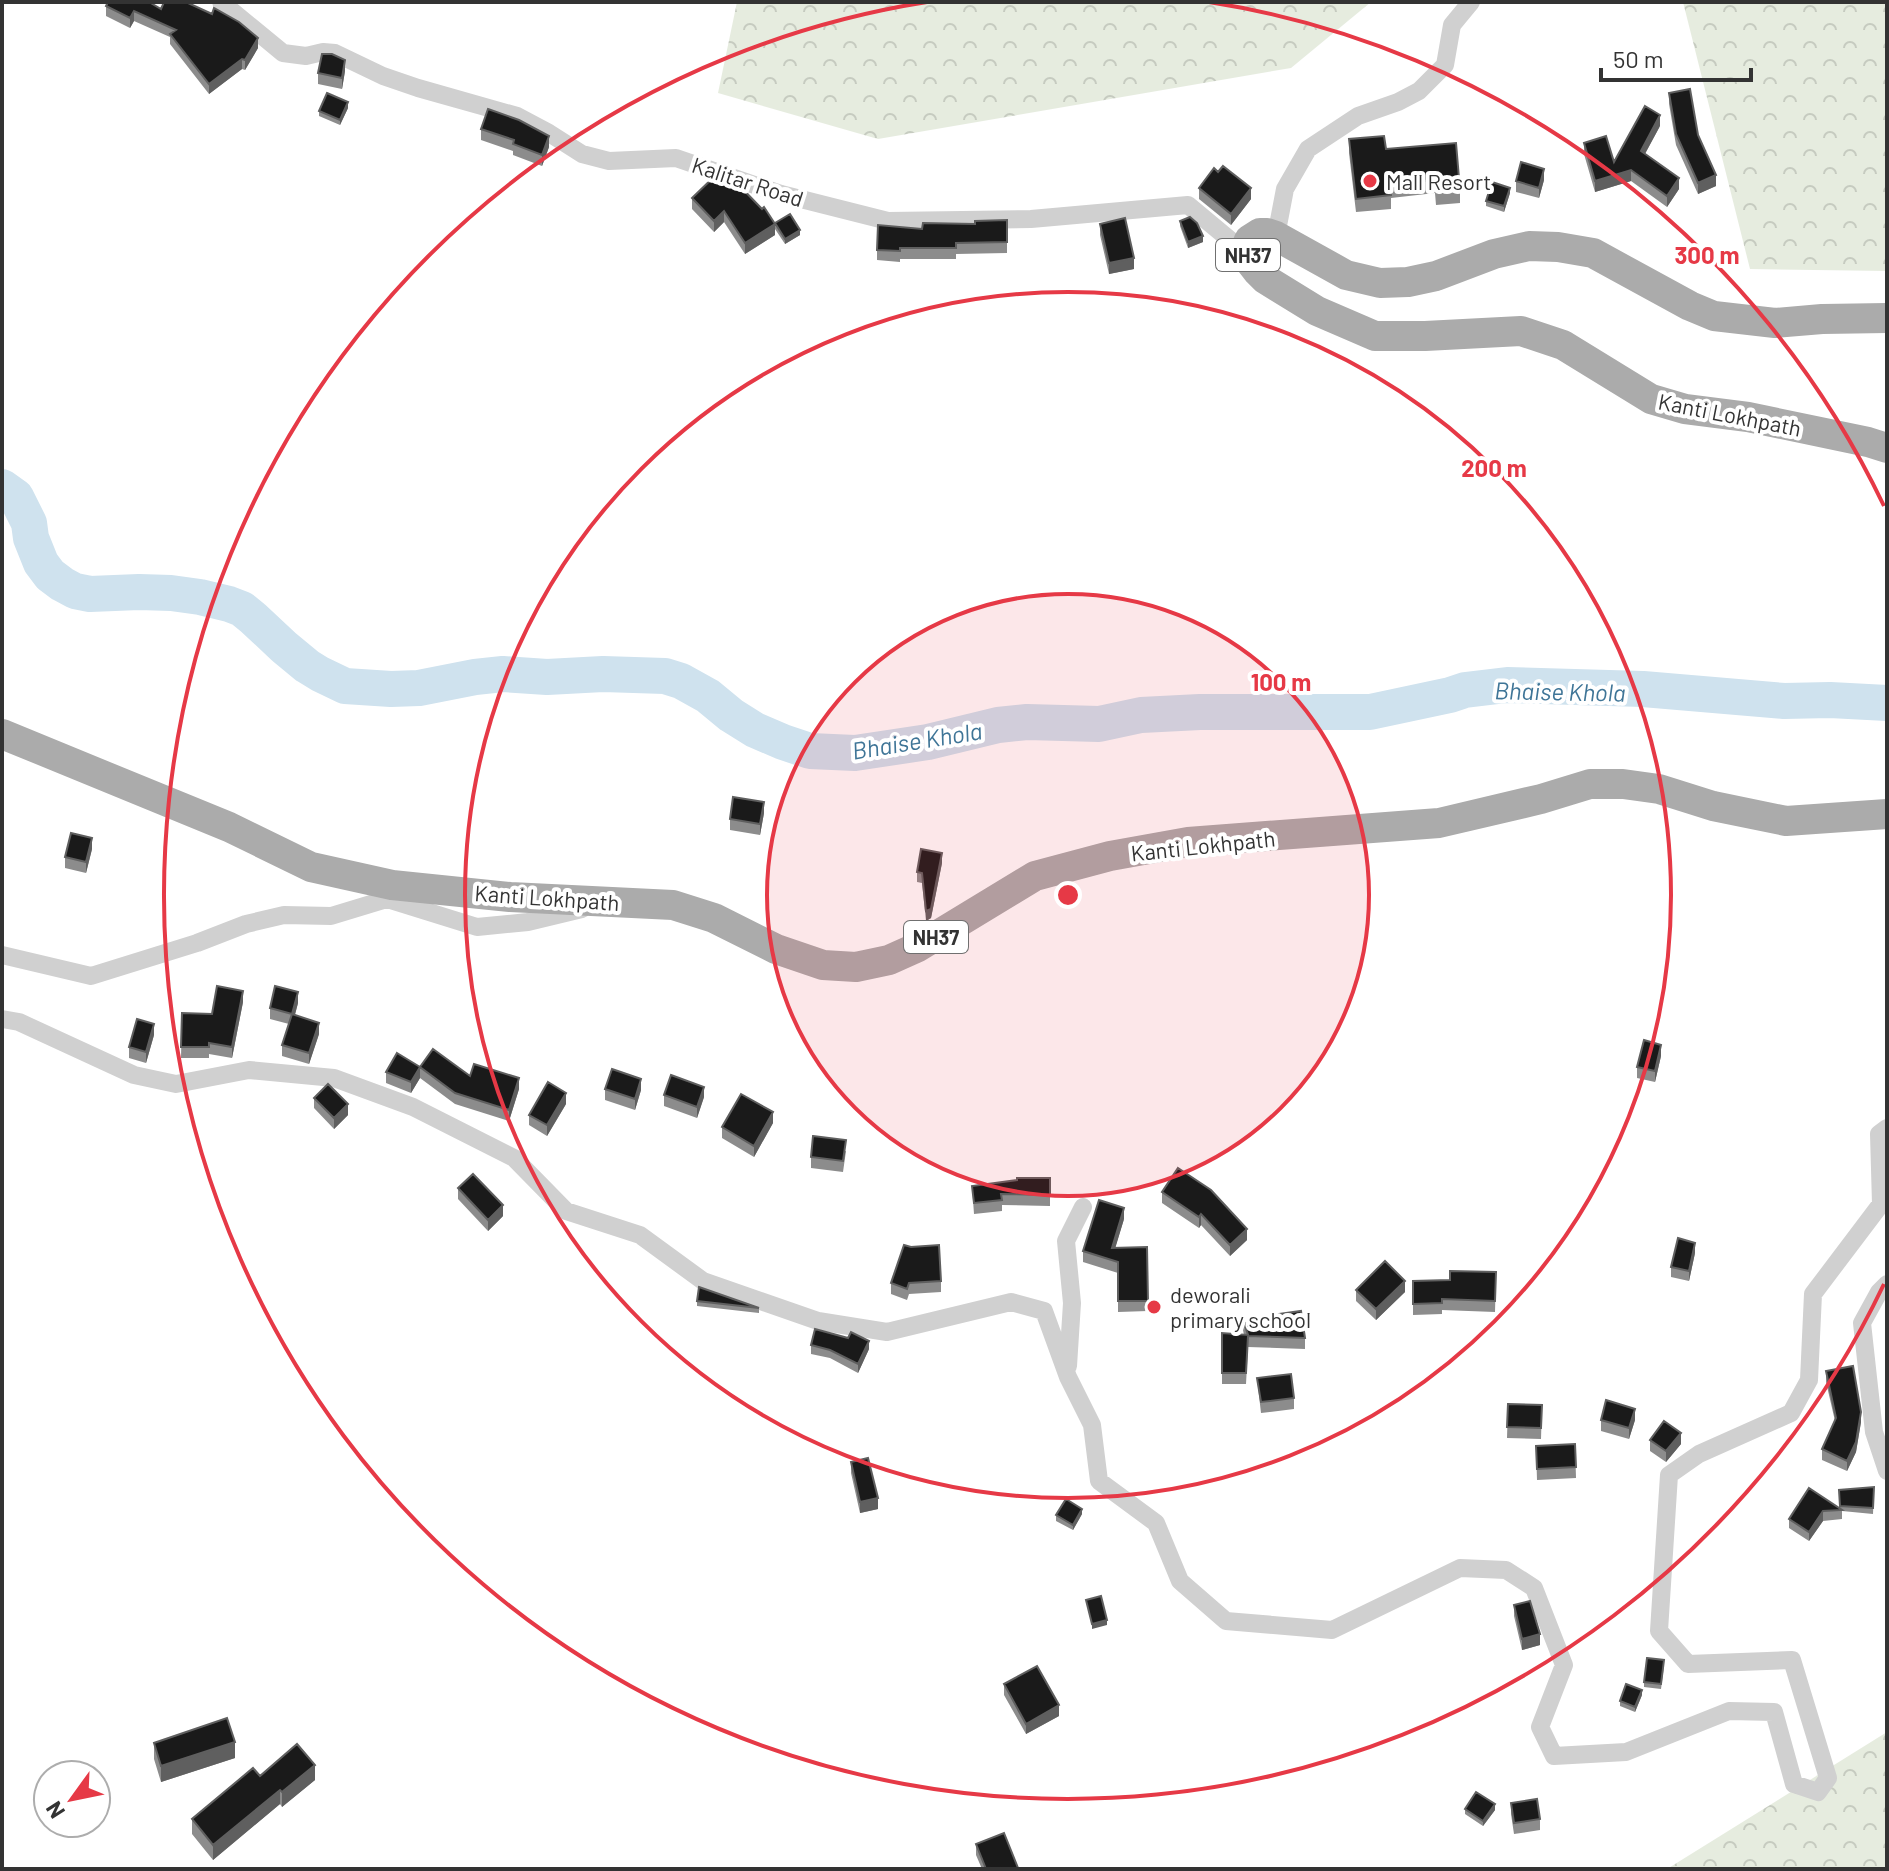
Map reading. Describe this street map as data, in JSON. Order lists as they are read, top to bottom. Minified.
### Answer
{"streets":{"main road":["NH37","Kanti Lokhpath"],"street":["Kalitar Road"]},"crossings":[["Kalitar Road","NH37"],["Kalitar Road","Kanti Lokhpath"],["NH37","Kanti Lokhpath"]],"water":["Bhaise Khola"],"places":["Mall Resort","deworali primary school"],"scale_bar":"50 m","north":"bottom left","rings":["300 m","200 m","100 m"]}
